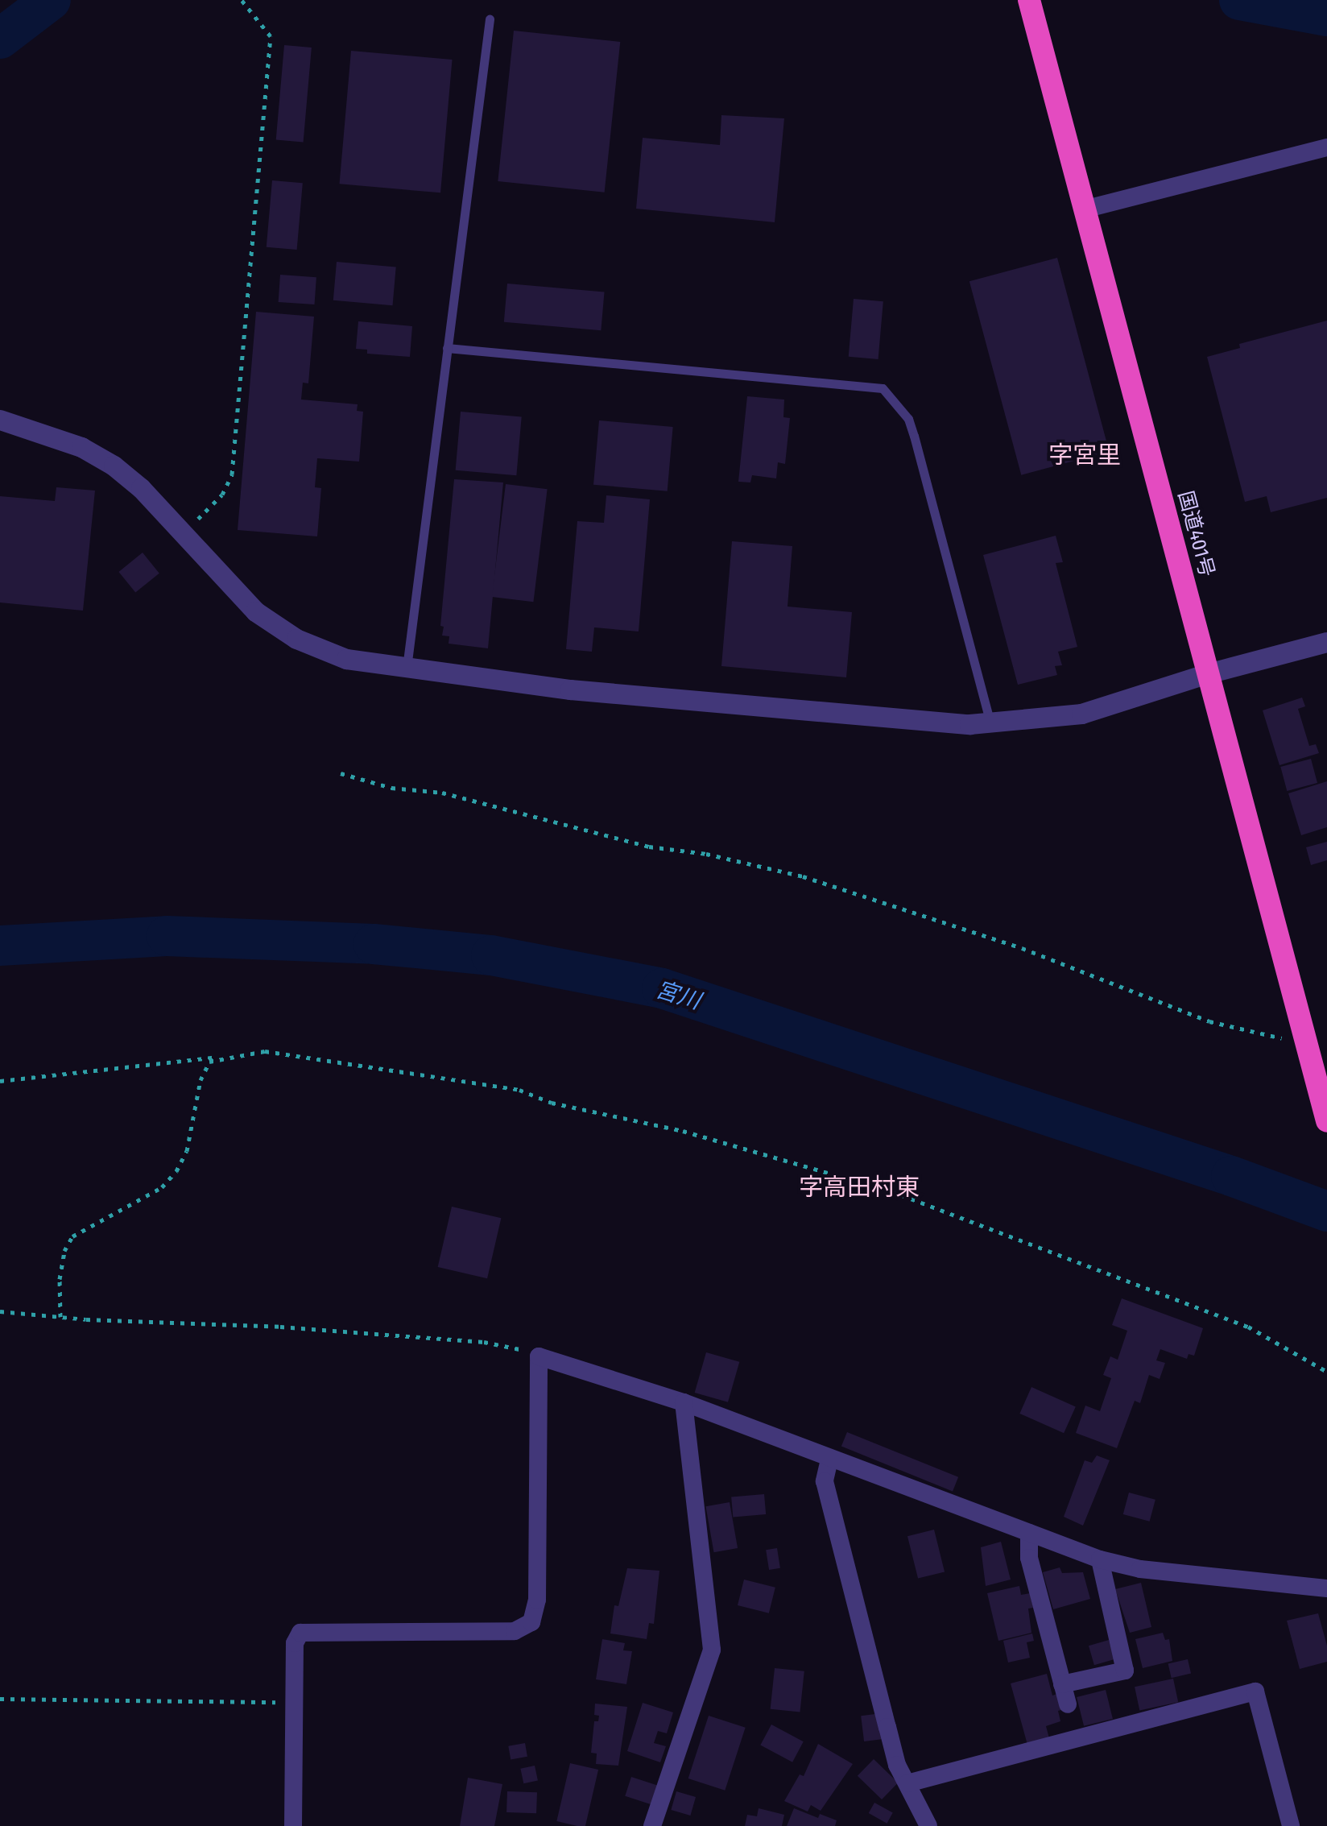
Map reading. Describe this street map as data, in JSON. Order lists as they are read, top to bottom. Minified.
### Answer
{"streets":{"highway":["国道401号"]},"districts":["字宮里","字高田村東"],"water":["宮川"]}
